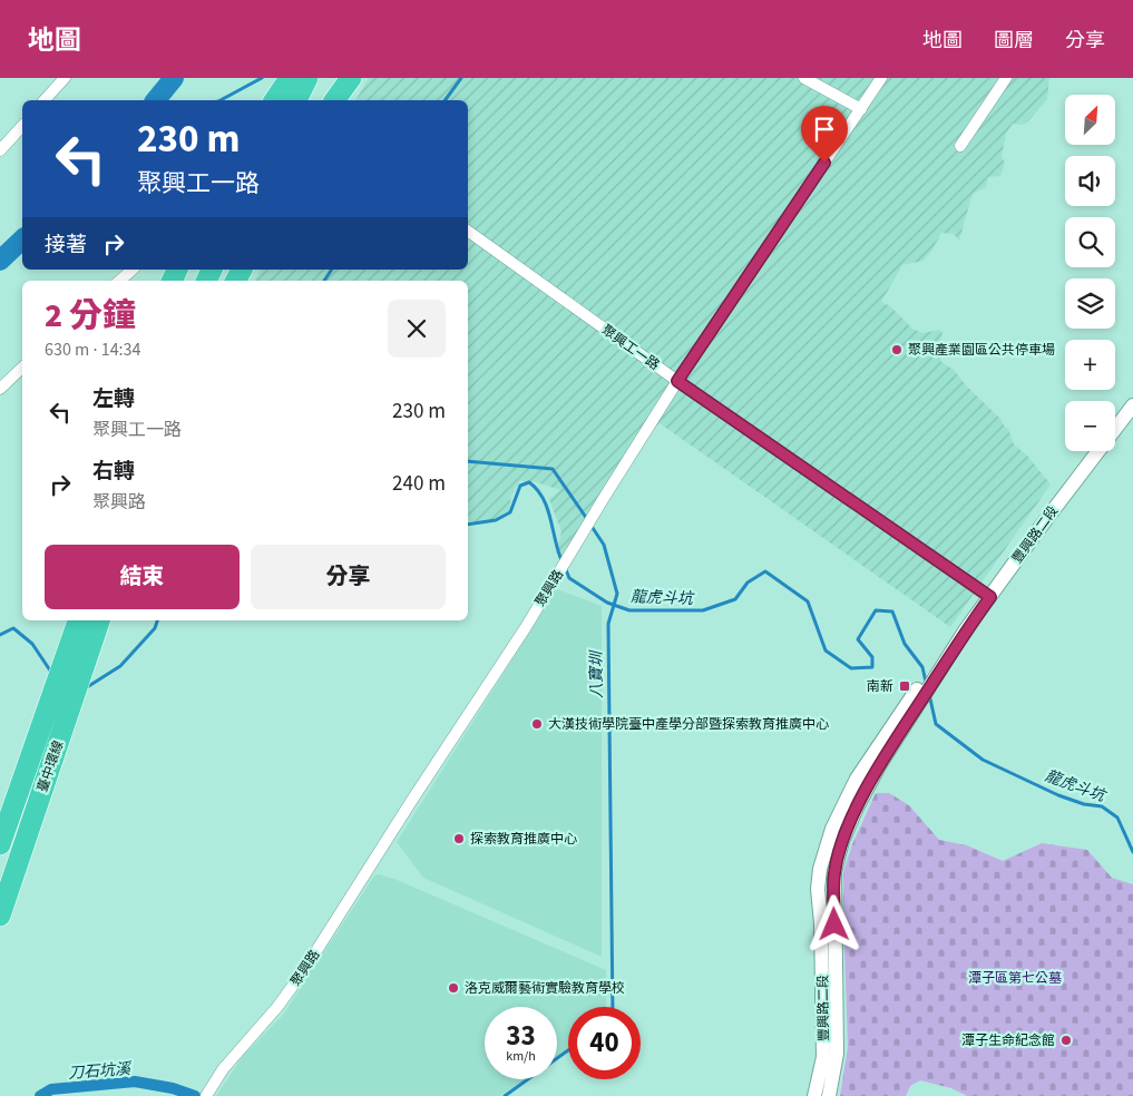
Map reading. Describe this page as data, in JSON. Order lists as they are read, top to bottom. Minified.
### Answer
{"streets":{"highway":["臺中環線"],"street":["聚興工一路","豐興路二段","聚興路"]},"crossings":[["聚興工一路","豐興路二段"],["聚興工一路","聚興路"]],"water":["龍虎斗坑","八寶圳","刀石坑溪"],"parks":["潭子區第七公墓"],"places":{"other":["聚興產業園區公共停車場","大漢技術學院臺中產學分部暨探索教育推廣中心","探索教育推廣中心","洛克威爾藝術實驗教育學校","潭子生命紀念館"],"transit":["南新"]},"north":"top right","page":{"header":"地圖","nav":["地圖","圖層","分享"],"map_buttons":["+","−"],"turn":["230 m","聚興工一路"],"then":"接著","heading":["2 分鐘","630 m · 14:34"],"list":[{"name":"左轉","note":"聚興工一路","value":"230 m"},{"name":"右轉","note":"聚興路","value":"240 m"}],"buttons":["結束","分享"],"speed":"33 km/h","limit":"40"}}
